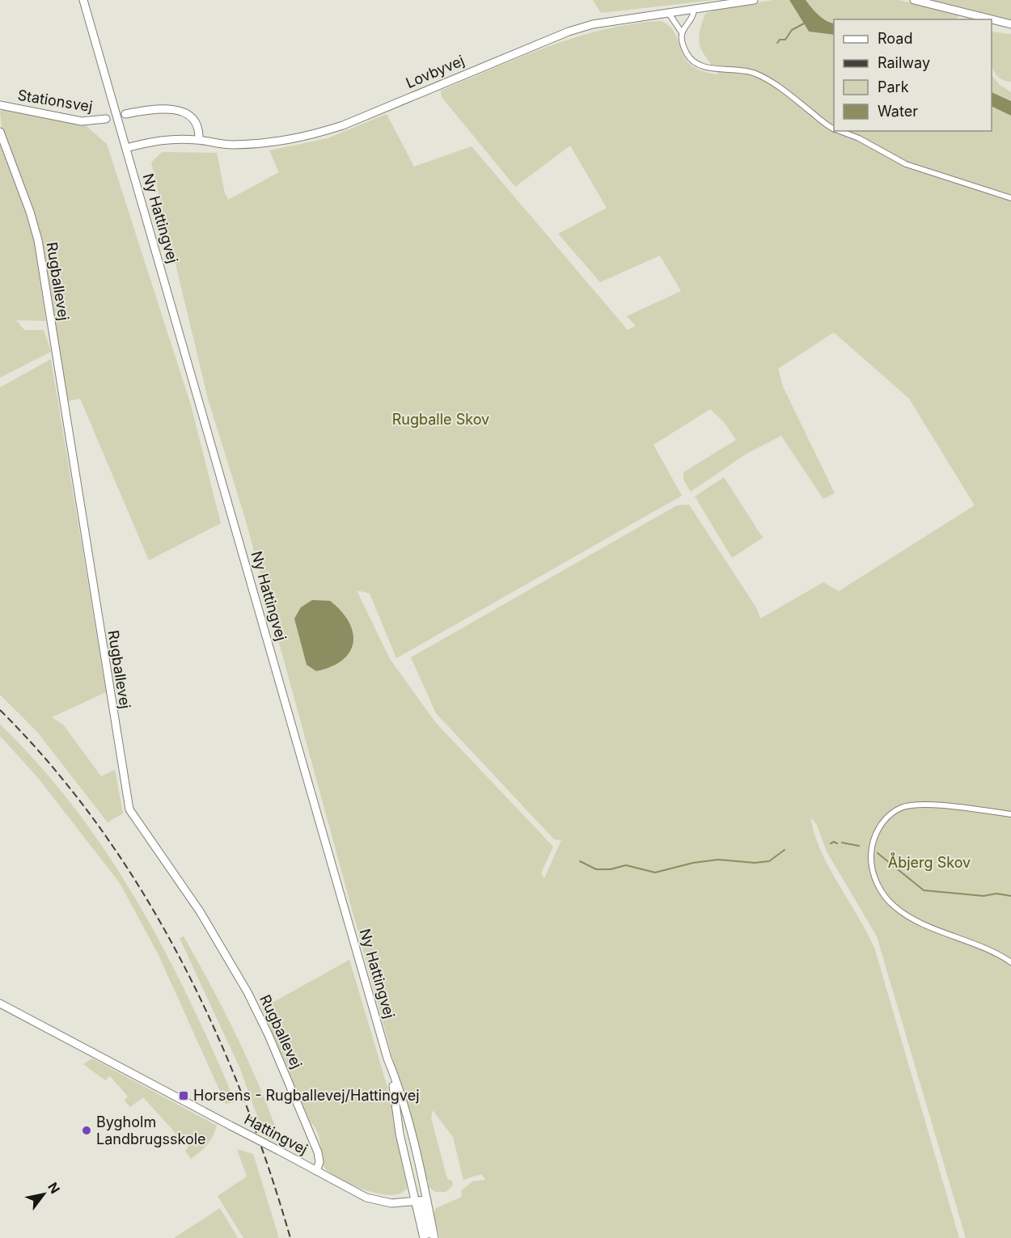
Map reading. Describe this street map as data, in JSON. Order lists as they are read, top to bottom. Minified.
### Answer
{"streets":{"street":["Lovbyvej","Stationsvej","Ny Hattingvej","Rugballevej","Hattingvej"]},"crossings":[["Lovbyvej","Ny Hattingvej"],["Ny Hattingvej","Hattingvej"],["Rugballevej","Hattingvej"]],"parks":["Rugballe Skov","Åbjerg Skov"],"places":{"transit":["Horsens - Rugballevej/Hattingvej"],"other":["Bygholm Landbrugsskole"]},"legend":["Road","Railway","Park","Water"],"north":"top right"}
